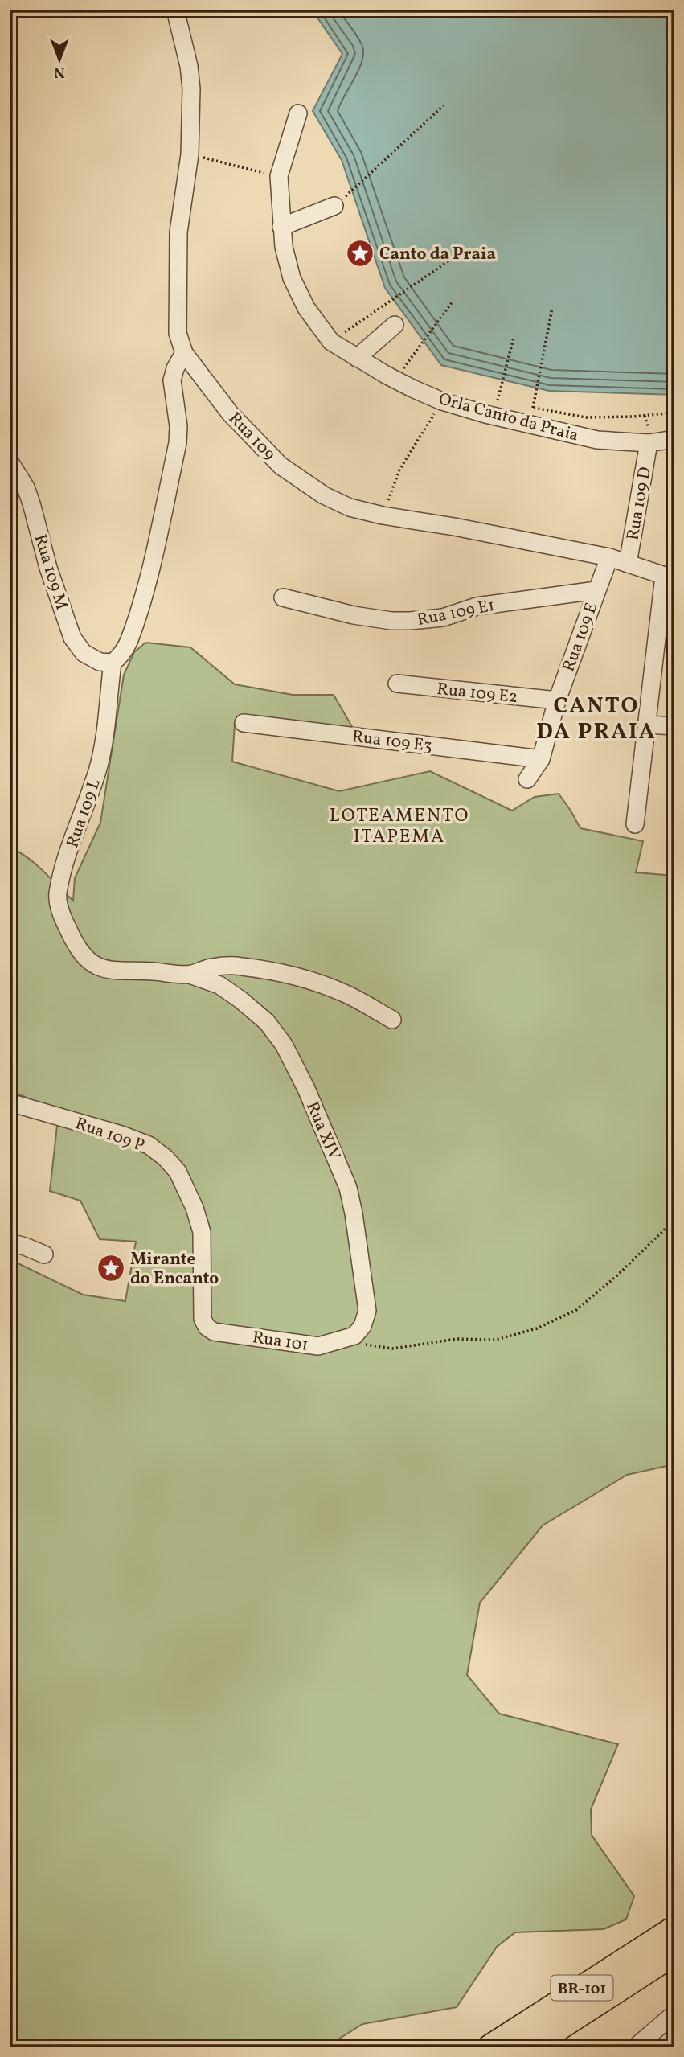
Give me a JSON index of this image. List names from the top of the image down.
{
  "streets": {
    "highway": ["BR-101"],
    "street": [
      "Orla Canto da Praia",
      "Rua 109",
      "Rua 109 D",
      "Rua 109 M",
      "Rua 109 E1",
      "Rua 109 E",
      "Rua 109 E2",
      "Rua 109 E3",
      "Rua 109 L",
      "Rua XIV",
      "Rua 109 P",
      "Rua 101"
    ]
  },
  "crossings": [
    ["Orla Canto da Praia", "Rua 109 D"],
    ["Rua 109", "Rua 109 D"],
    ["Rua 109", "Rua 109 E"],
    ["Rua 109 M", "Rua 109 L"],
    ["Rua 109 E1", "Rua 109 E"],
    ["Rua 109 E", "Rua 109 E2"],
    ["Rua 109 E", "Rua 109 E3"],
    ["Rua 109 L", "Rua XIV"],
    ["Rua XIV", "Rua 101"],
    ["Rua 109 P", "Rua 101"]
  ],
  "districts": ["CANTO DA PRAIA", "LOTEAMENTO ITAPEMA"],
  "places": {
    "place": ["Canto da Praia", "Mirante do Encanto"]
  },
  "north": "bottom"
}
